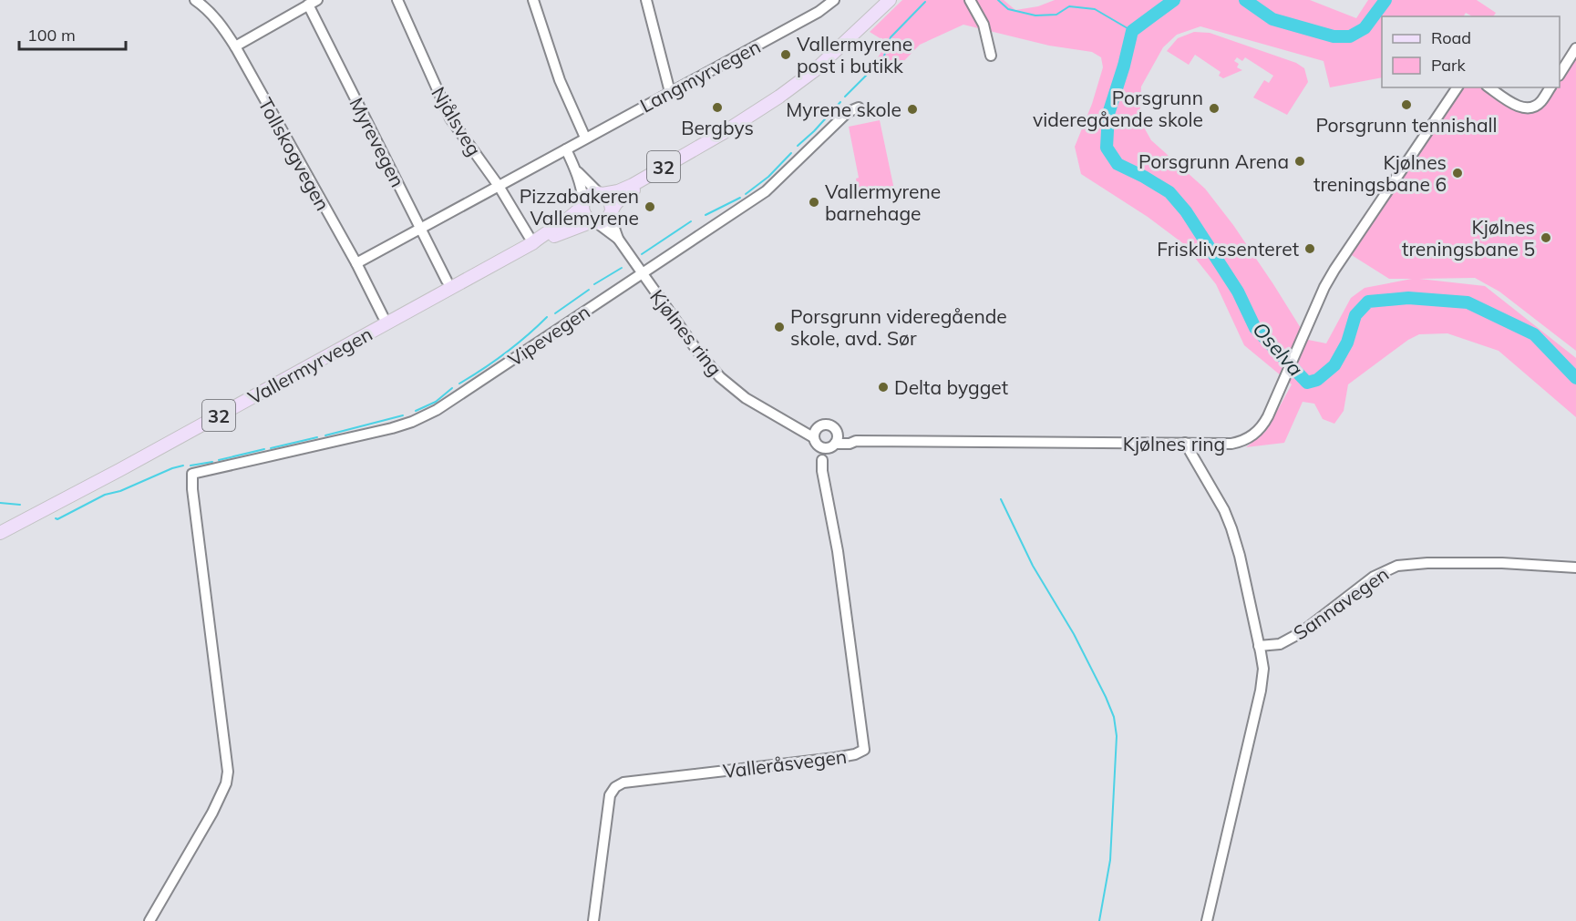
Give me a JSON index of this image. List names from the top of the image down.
{
  "streets": {
    "main road": ["32", "Vallermyrvegen"],
    "street": [
      "Langmyrvegen",
      "Njålsveg",
      "Myrevegen",
      "Tollskogvegen",
      "Kjølnes ring",
      "Vipevegen",
      "Sannavegen",
      "Valleråsvegen"
    ]
  },
  "crossings": [
    ["Langmyrvegen", "Njålsveg"],
    ["Langmyrvegen", "Myrevegen"],
    ["Langmyrvegen", "Tollskogvegen"],
    ["Njålsveg", "Vallermyrvegen"],
    ["32", "Kjølnes ring"],
    ["32", "Vallermyrvegen"],
    ["Kjølnes ring", "Vipevegen"],
    ["Kjølnes ring", "Vallermyrvegen"]
  ],
  "water": ["Oselva"],
  "places": [
    "Vallermyrene post i butikk",
    "Porsgrunn tennishall",
    "Bergbys",
    "Porsgrunn videregående skole",
    "Myrene skole",
    "Porsgrunn Arena",
    "Kjølnes treningsbane 6",
    "Vallermyrene barnehage",
    "Pizzabakeren Vallemyrene",
    "Kjølnes treningsbane 5",
    "Frisklivssenteret",
    "Porsgrunn videregående skole, avd. Sør",
    "Delta bygget"
  ],
  "legend": ["Road", "Park"],
  "scale_bar": "100 m"
}
